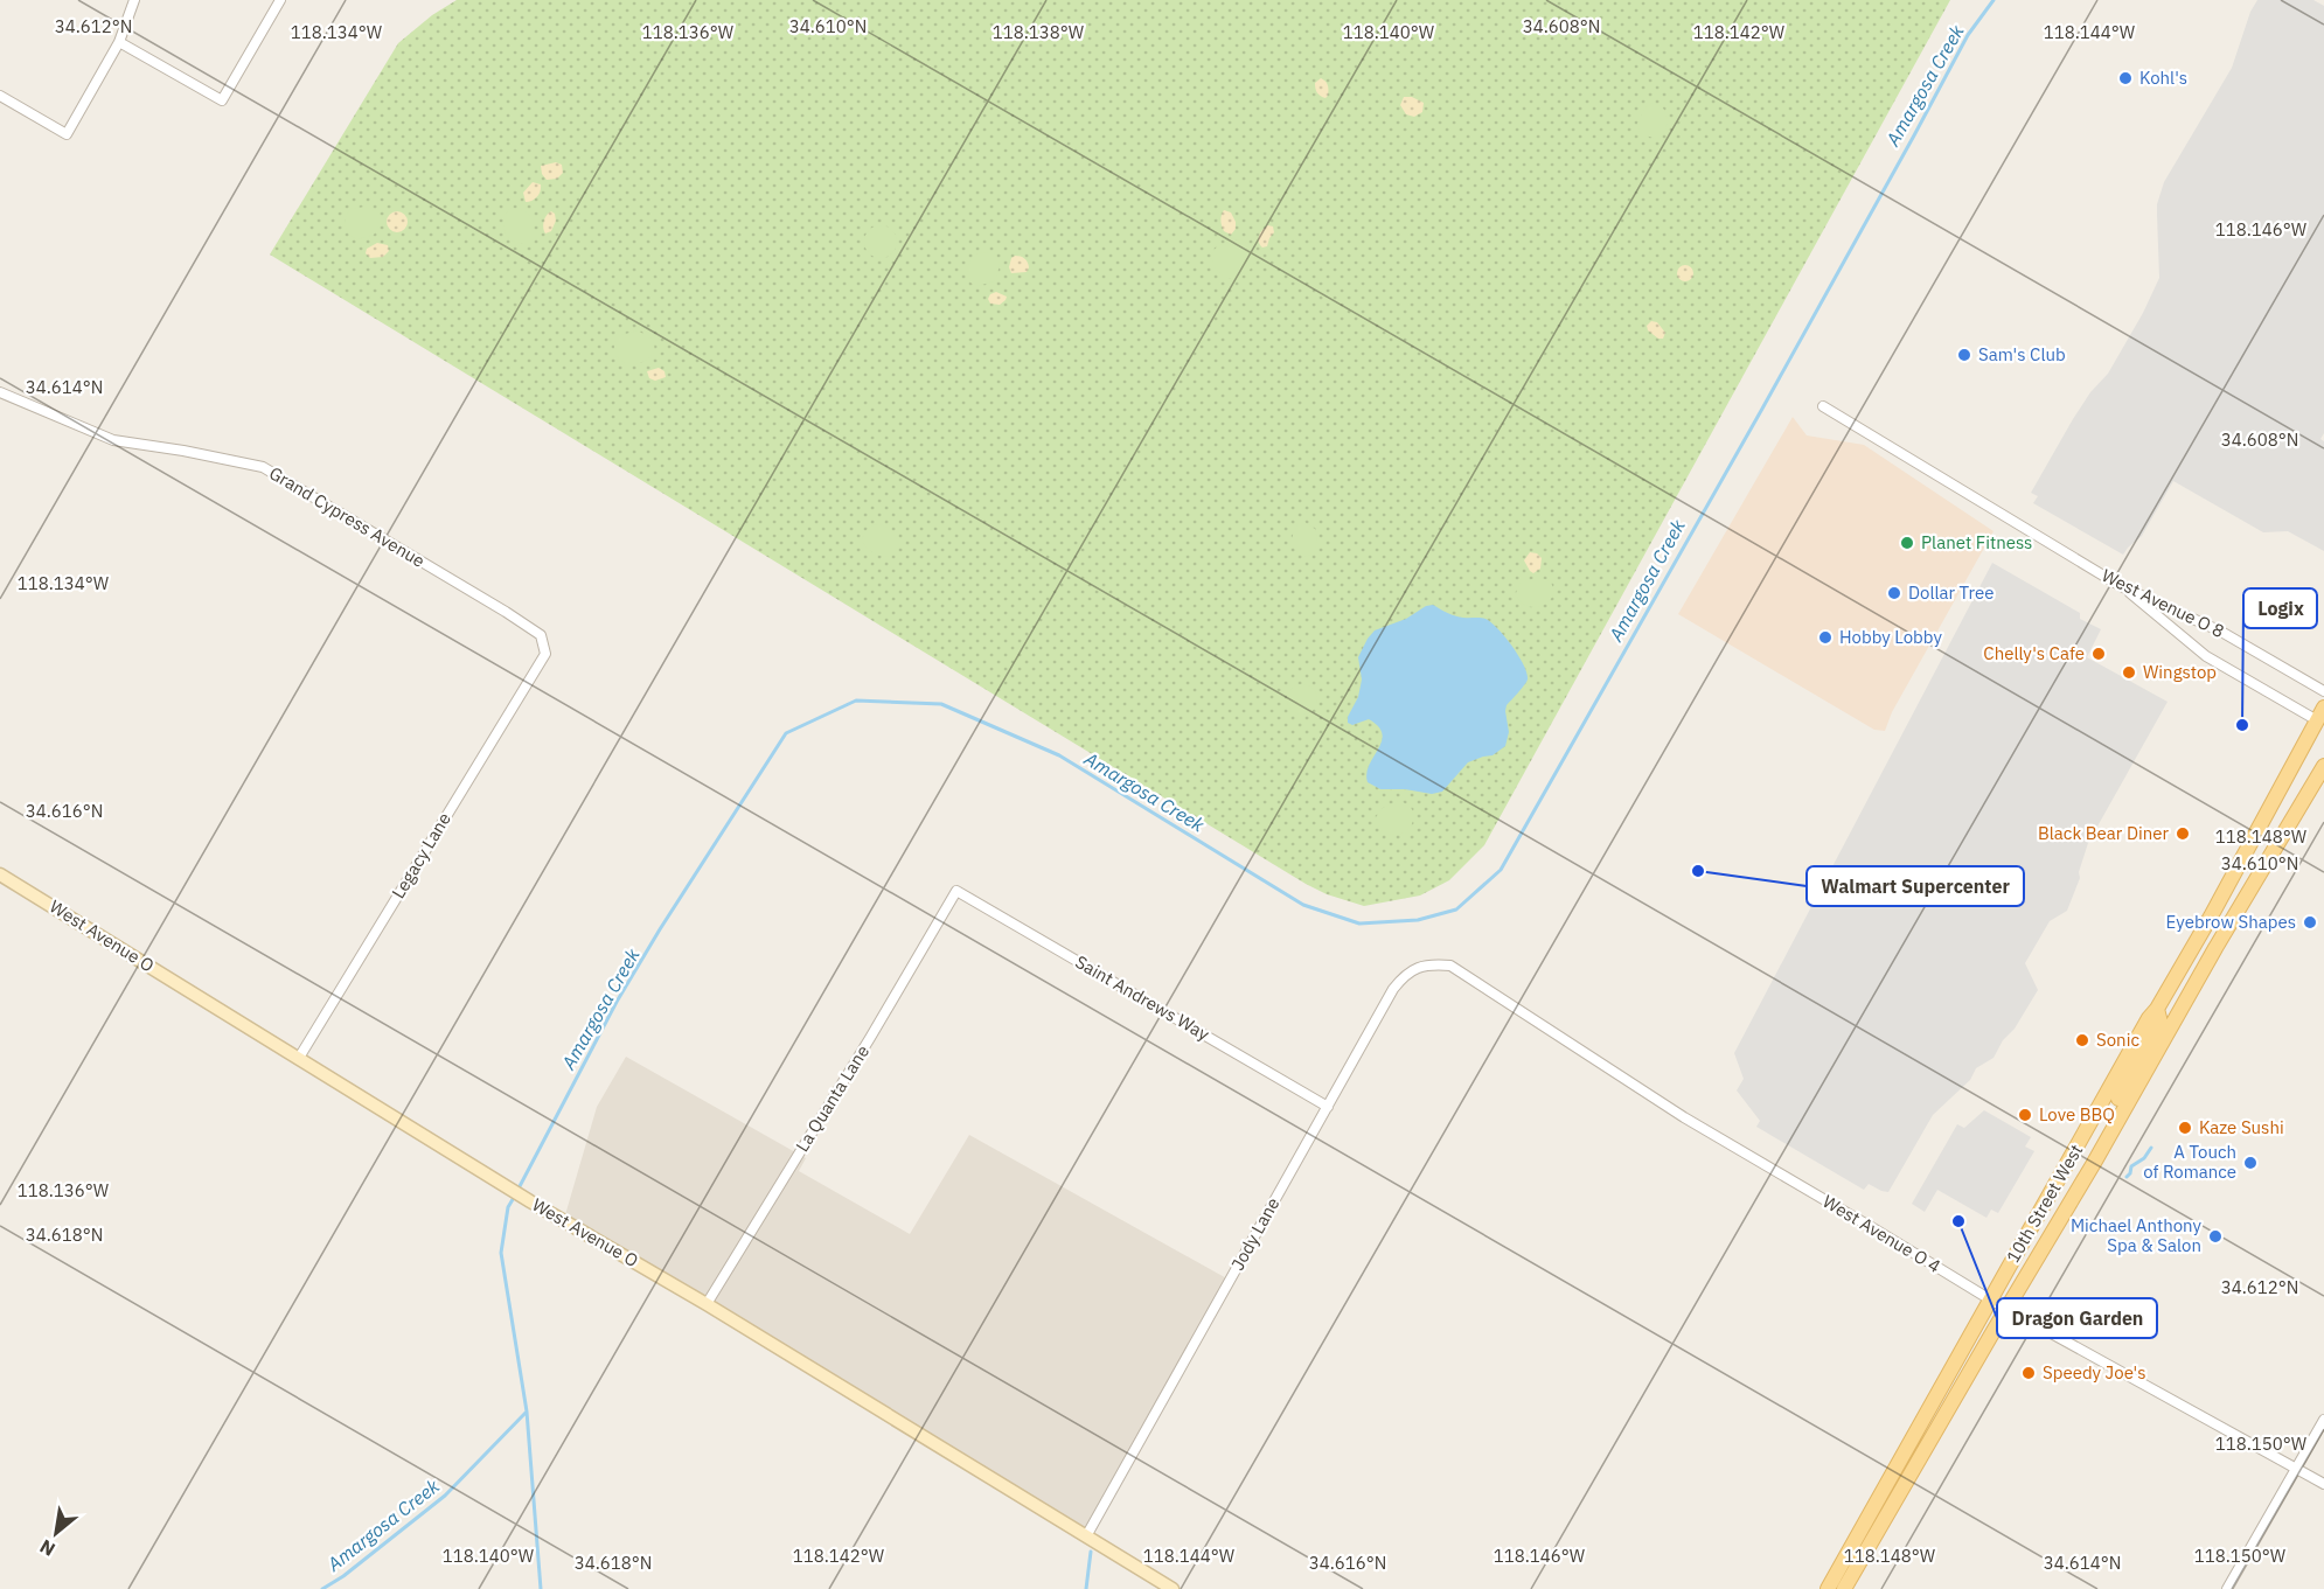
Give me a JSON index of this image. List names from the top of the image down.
{
  "streets": {
    "main road": ["West Avenue O", "10th Street West"],
    "street": [
      "Grand Cypress Avenue",
      "West Avenue O 8",
      "Legacy Lane",
      "Saint Andrews Way",
      "La Quanta Lane",
      "Jody Lane",
      "West Avenue O 4"
    ]
  },
  "crossings": [
    ["Grand Cypress Avenue", "Legacy Lane"],
    ["Legacy Lane", "West Avenue O"],
    ["West Avenue O", "La Quanta Lane"],
    ["West Avenue O", "Jody Lane"],
    ["Saint Andrews Way", "La Quanta Lane"],
    ["Saint Andrews Way", "Jody Lane"],
    ["10th Street West", "West Avenue O 4"],
    ["Jody Lane", "West Avenue O 4"]
  ],
  "water": ["Amargosa Creek"],
  "places": [
    "Kohl's",
    "Sam's Club",
    "Planet Fitness",
    "Dollar Tree",
    "Hobby Lobby",
    "Chelly's Cafe",
    "Wingstop",
    "Logix",
    "Black Bear Diner",
    "Walmart Supercenter",
    "Eyebrow Shapes",
    "Sonic",
    "Love BBQ",
    "Kaze Sushi",
    "A Touch of Romance",
    "Dragon Garden",
    "Michael Anthony Spa & Salon",
    "Speedy Joe's"
  ],
  "north": "bottom left",
  "coordinates": [
    "34.612°N",
    "34.610°N",
    "34.608°N",
    "118.134°W",
    "118.136°W",
    "118.138°W",
    "118.140°W",
    "118.142°W",
    "118.144°W",
    "118.146°W",
    "34.614°N",
    "34.616°N",
    "118.148°W",
    "34.618°N",
    "118.150°W"
  ]
}
